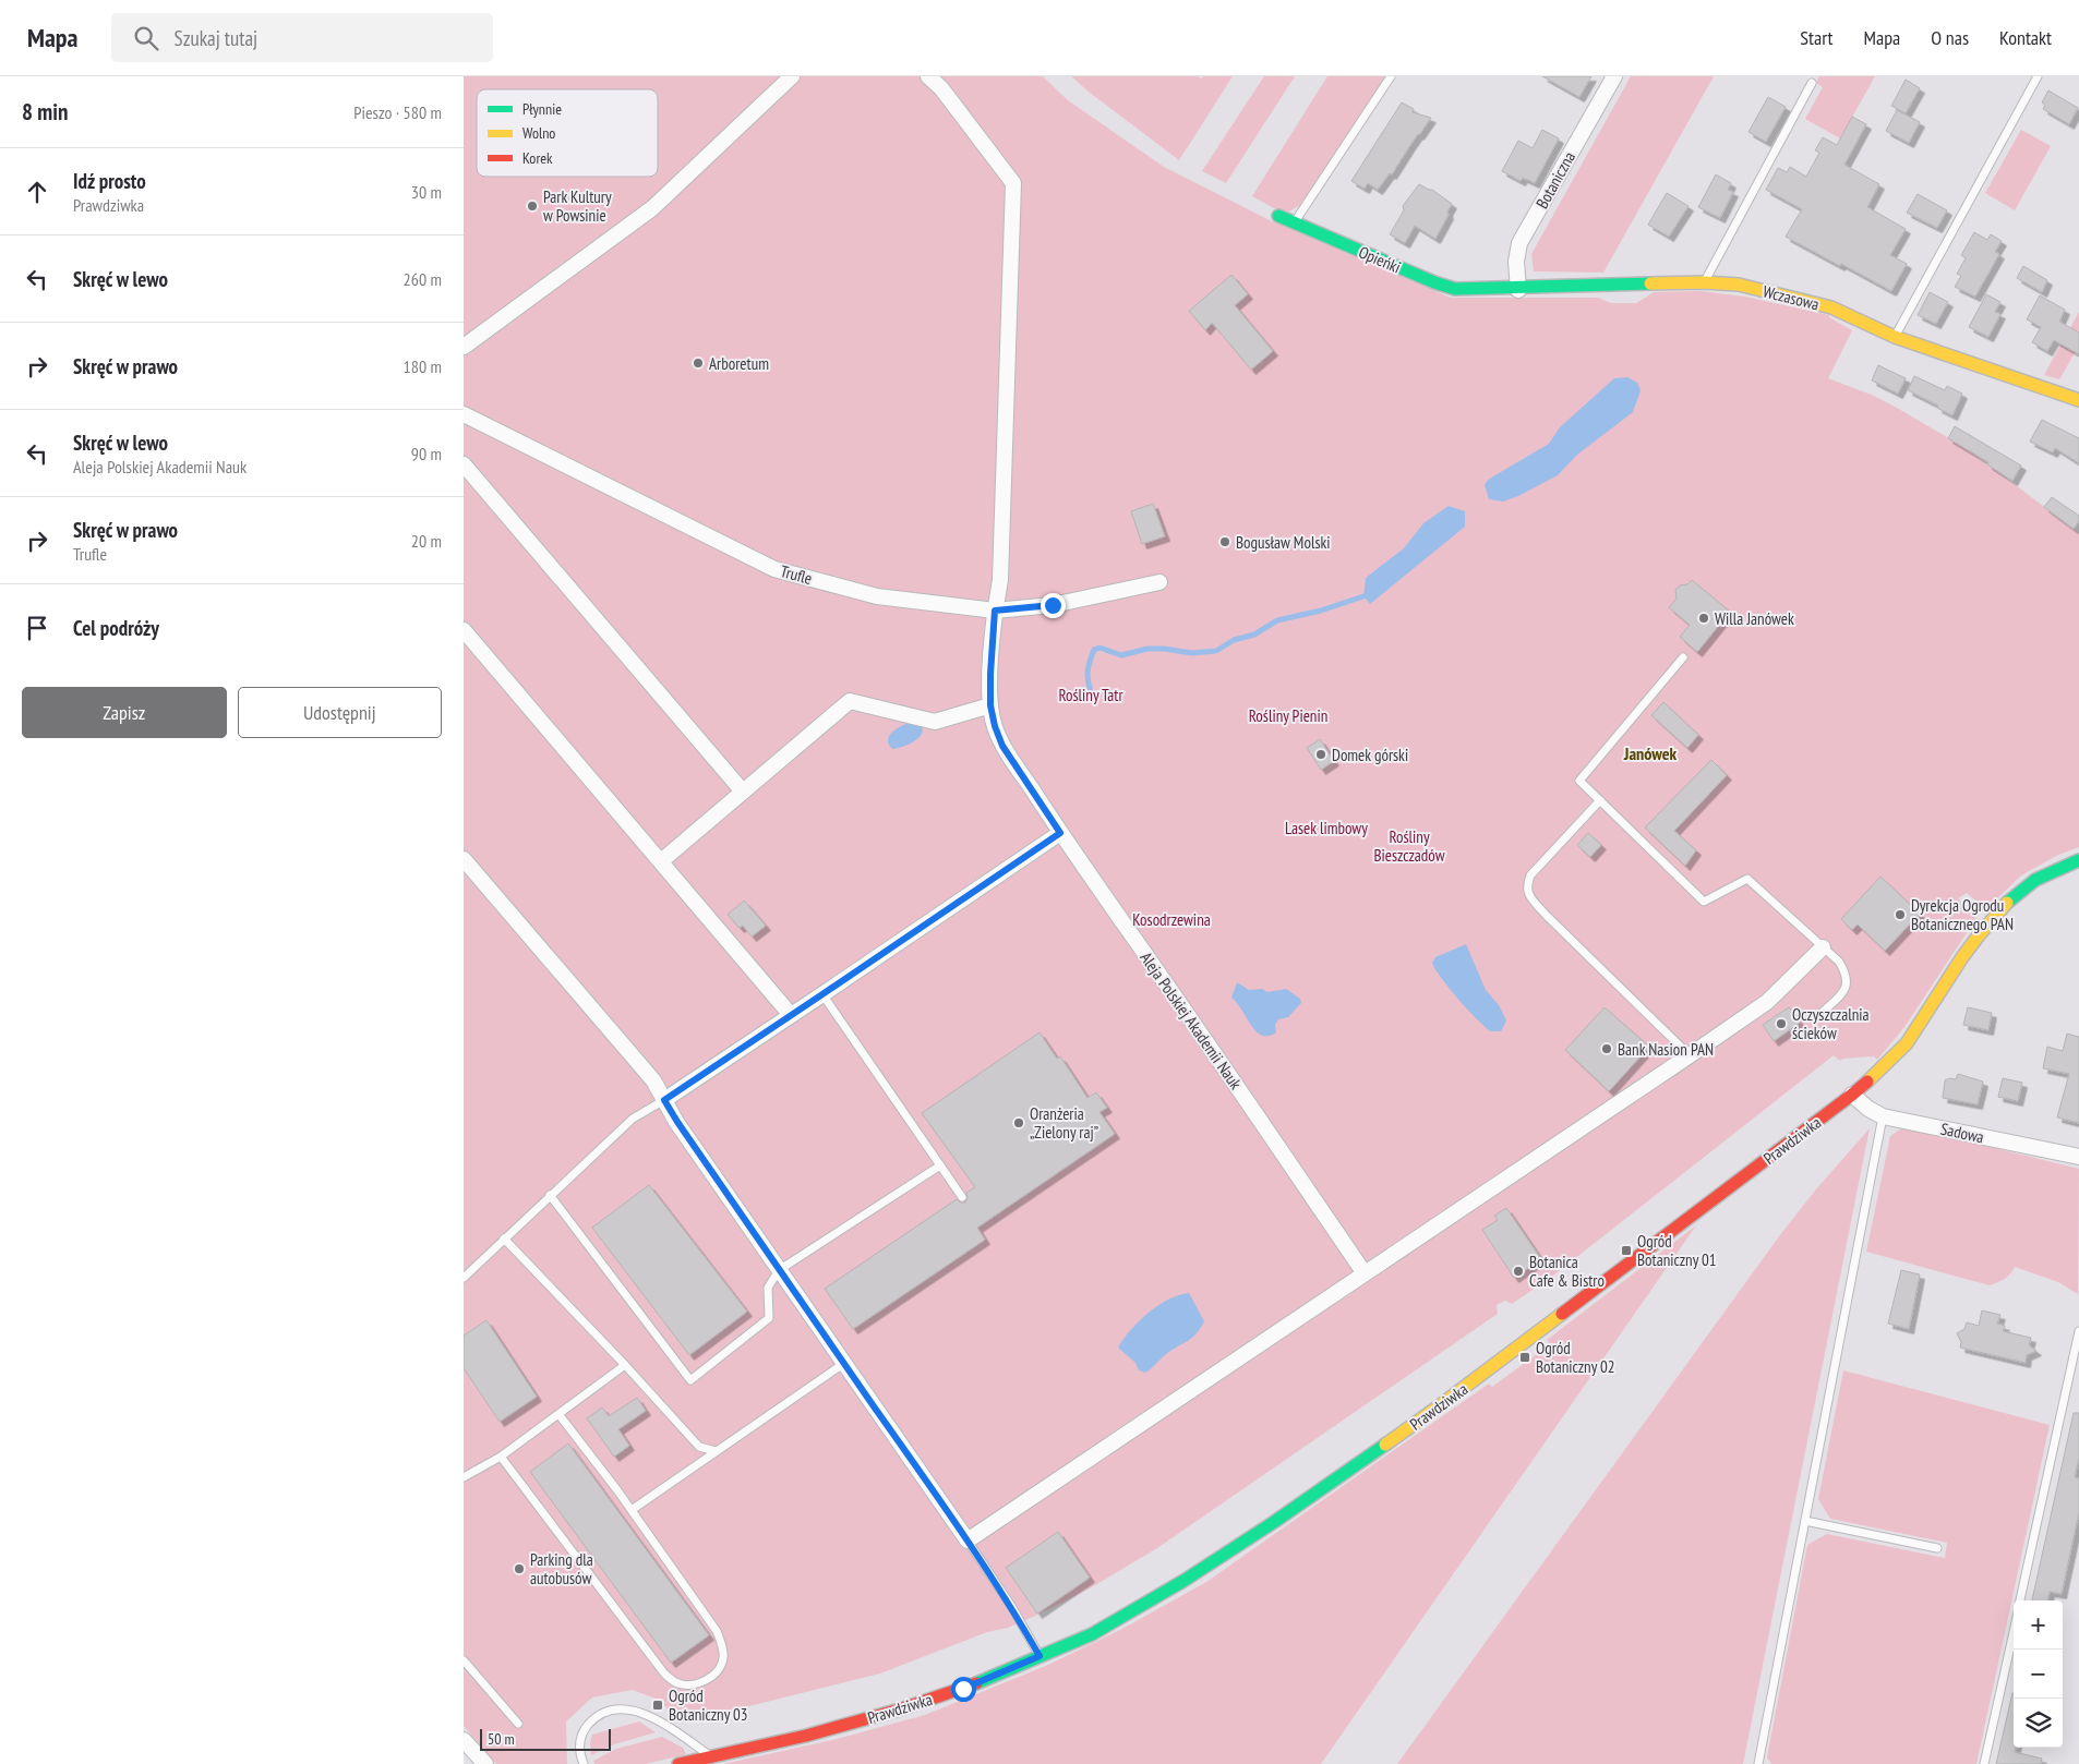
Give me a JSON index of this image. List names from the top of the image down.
{
  "streets": {
    "street": [
      "Botaniczna",
      "Opieńki",
      "Wczasowa",
      "Trufle",
      "Aleja Polskiej Akademii Nauk",
      "Sadowa",
      "Prawdziwka"
    ]
  },
  "crossings": [
    ["Botaniczna", "Wczasowa"],
    ["Opieńki", "Wczasowa"],
    ["Trufle", "Aleja Polskiej Akademii Nauk"],
    ["Sadowa", "Prawdziwka"]
  ],
  "districts": ["Janówek"],
  "parks": [
    "Rośliny Tatr",
    "Rośliny Pienin",
    "Lasek limbowy",
    "Rośliny Bieszczadów",
    "Kosodrzewina"
  ],
  "places": {
    "other": [
      "Park Kultury w Powsinie",
      "Arboretum",
      "Bogusław Molski",
      "Willa Janówek",
      "Domek górski",
      "Dyrekcja Ogrodu Botanicznego PAN",
      "Oczyszczalnia ścieków",
      "Bank Nasion PAN",
      "Oranżeria „Zielony raj”",
      "Botanica Cafe & Bistro",
      "Parking dla autobusów"
    ],
    "transit": ["Ogród Botaniczny 01", "Ogród Botaniczny 02", "Ogród Botaniczny 03"]
  },
  "legend": ["Płynnie", "Wolno", "Korek"],
  "scale_bar": "50 m",
  "page": {
    "header": "Mapa",
    "search": "Szukaj tutaj",
    "nav": [
      "Start",
      "Mapa",
      "O nas",
      "Kontakt"
    ],
    "heading": ["8 min", "Pieszo · 580 m"],
    "list": [
      ["Idź prosto", "Prawdziwka", "30 m"],
      ["Skręć w lewo", "260 m"],
      ["Skręć w prawo", "180 m"],
      ["Skręć w lewo", "Aleja Polskiej Akademii Nauk", "90 m"],
      ["Skręć w prawo", "Trufle", "20 m"],
      "Cel podróży"
    ],
    "buttons": ["Zapisz", "Udostępnij"],
    "map_buttons": ["+", "−"],
    "scale": "50 m"
  }
}
